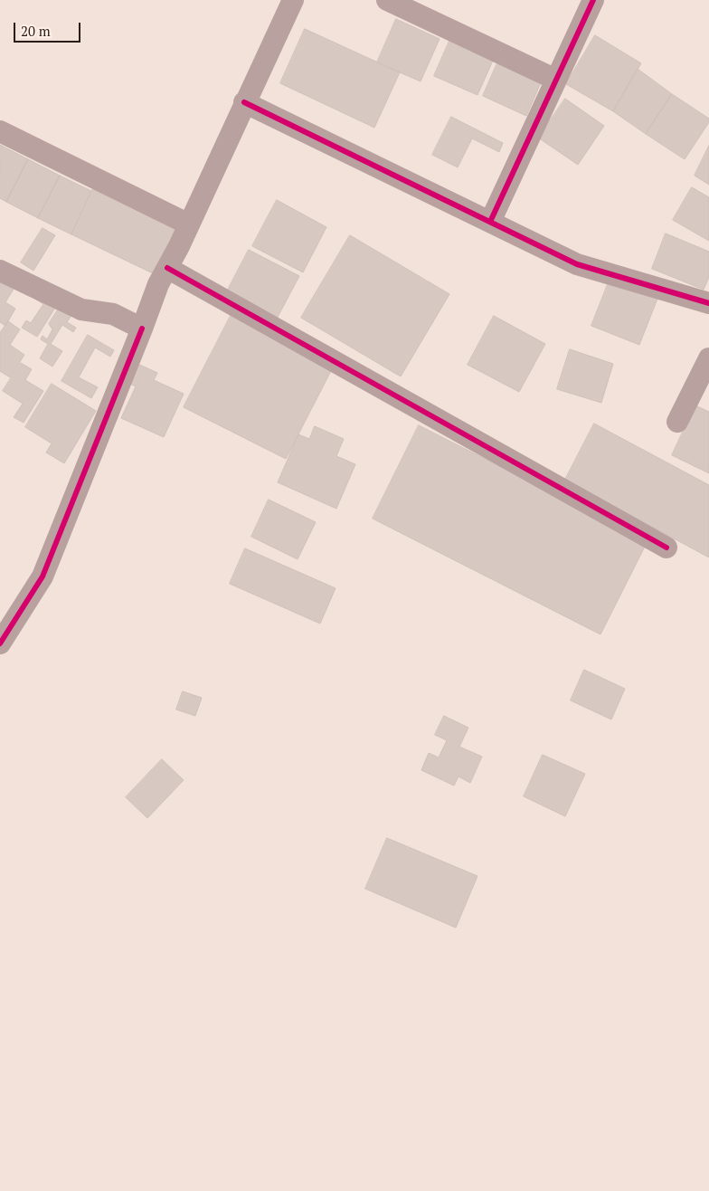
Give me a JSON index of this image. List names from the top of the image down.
{
  "scale_bar": "20 m"
}
